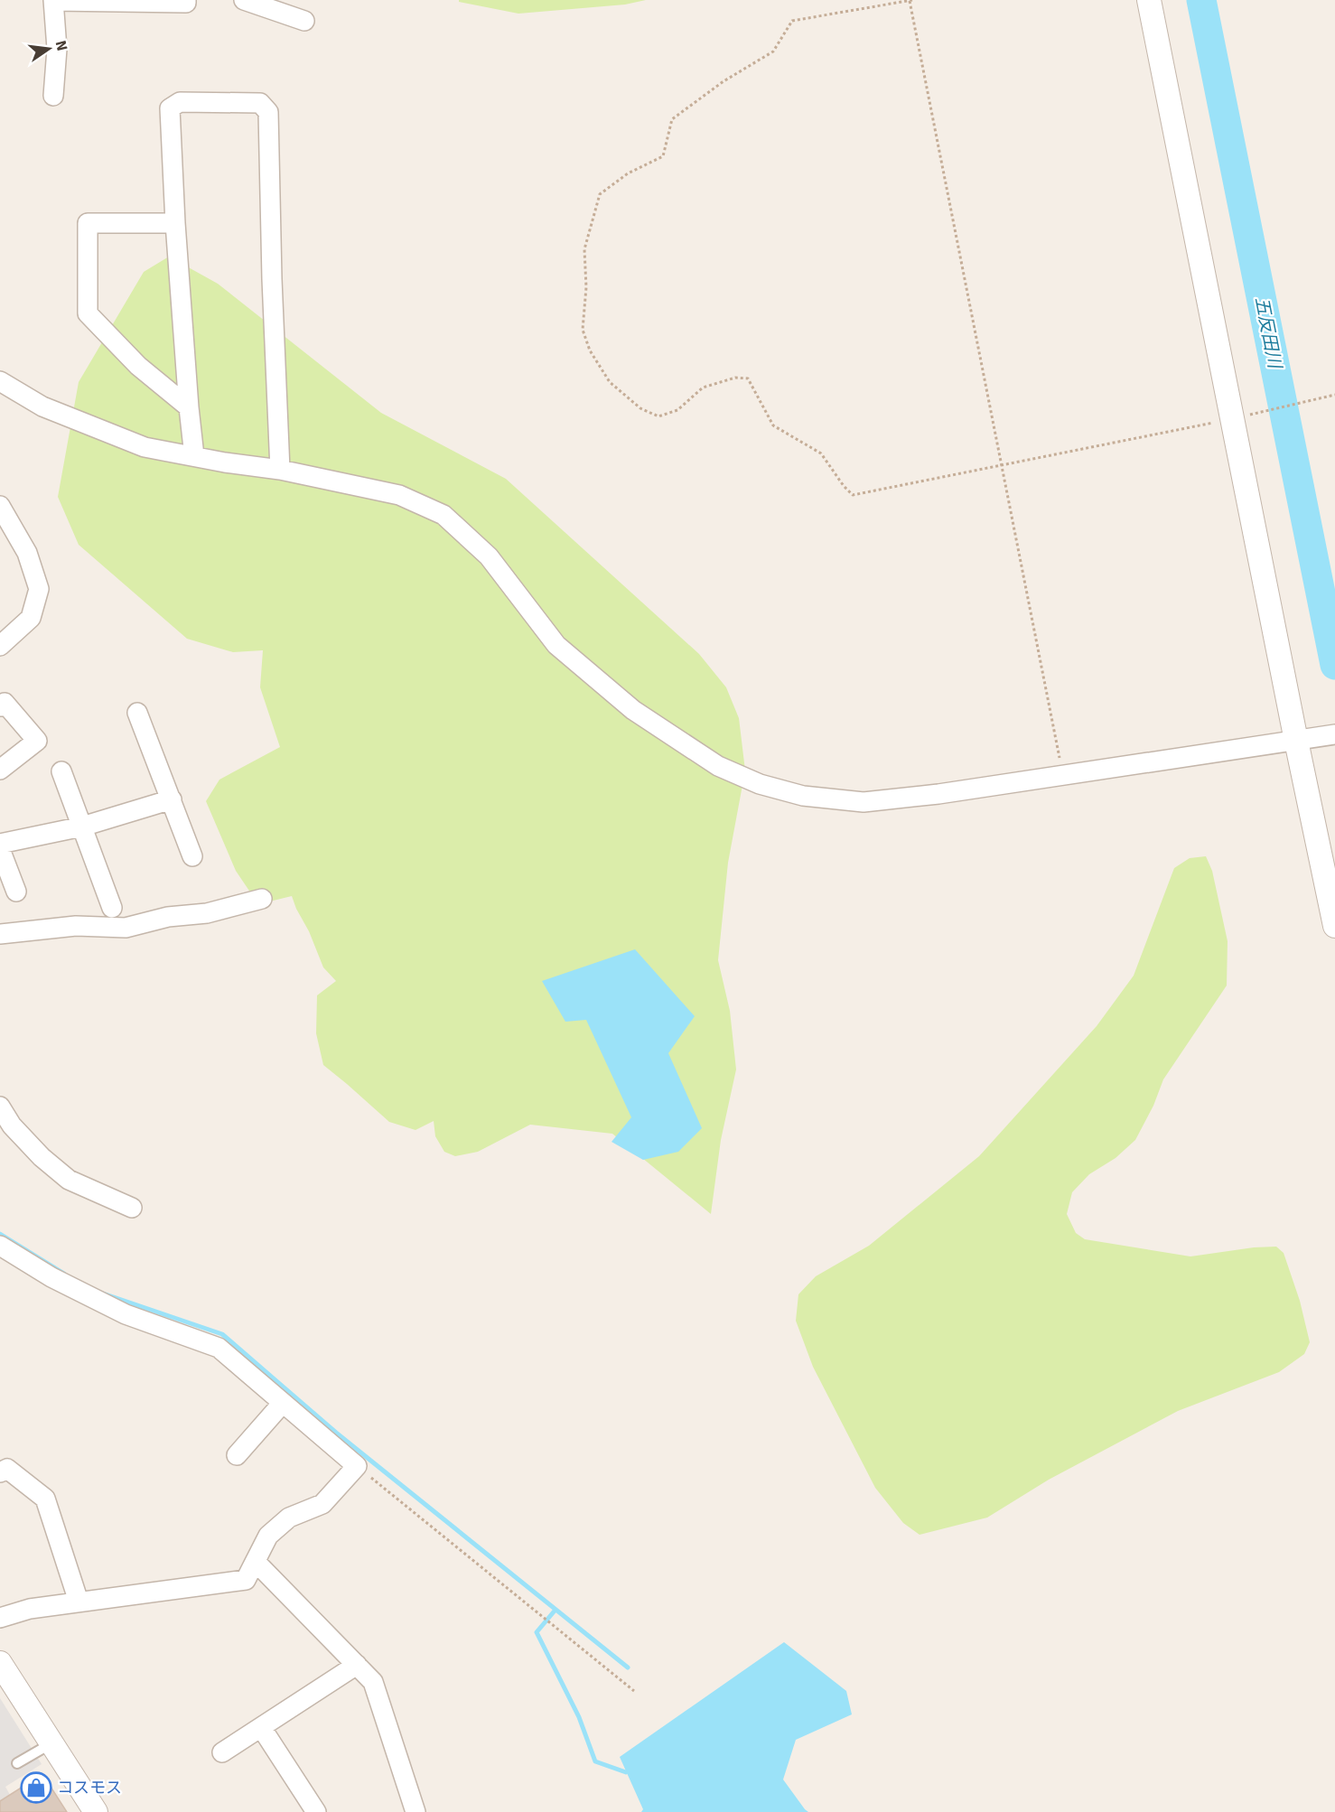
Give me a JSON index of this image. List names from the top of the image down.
{
  "water": ["五反田川"],
  "places": {
    "shop": ["コスモス"]
  },
  "north": "right"
}
